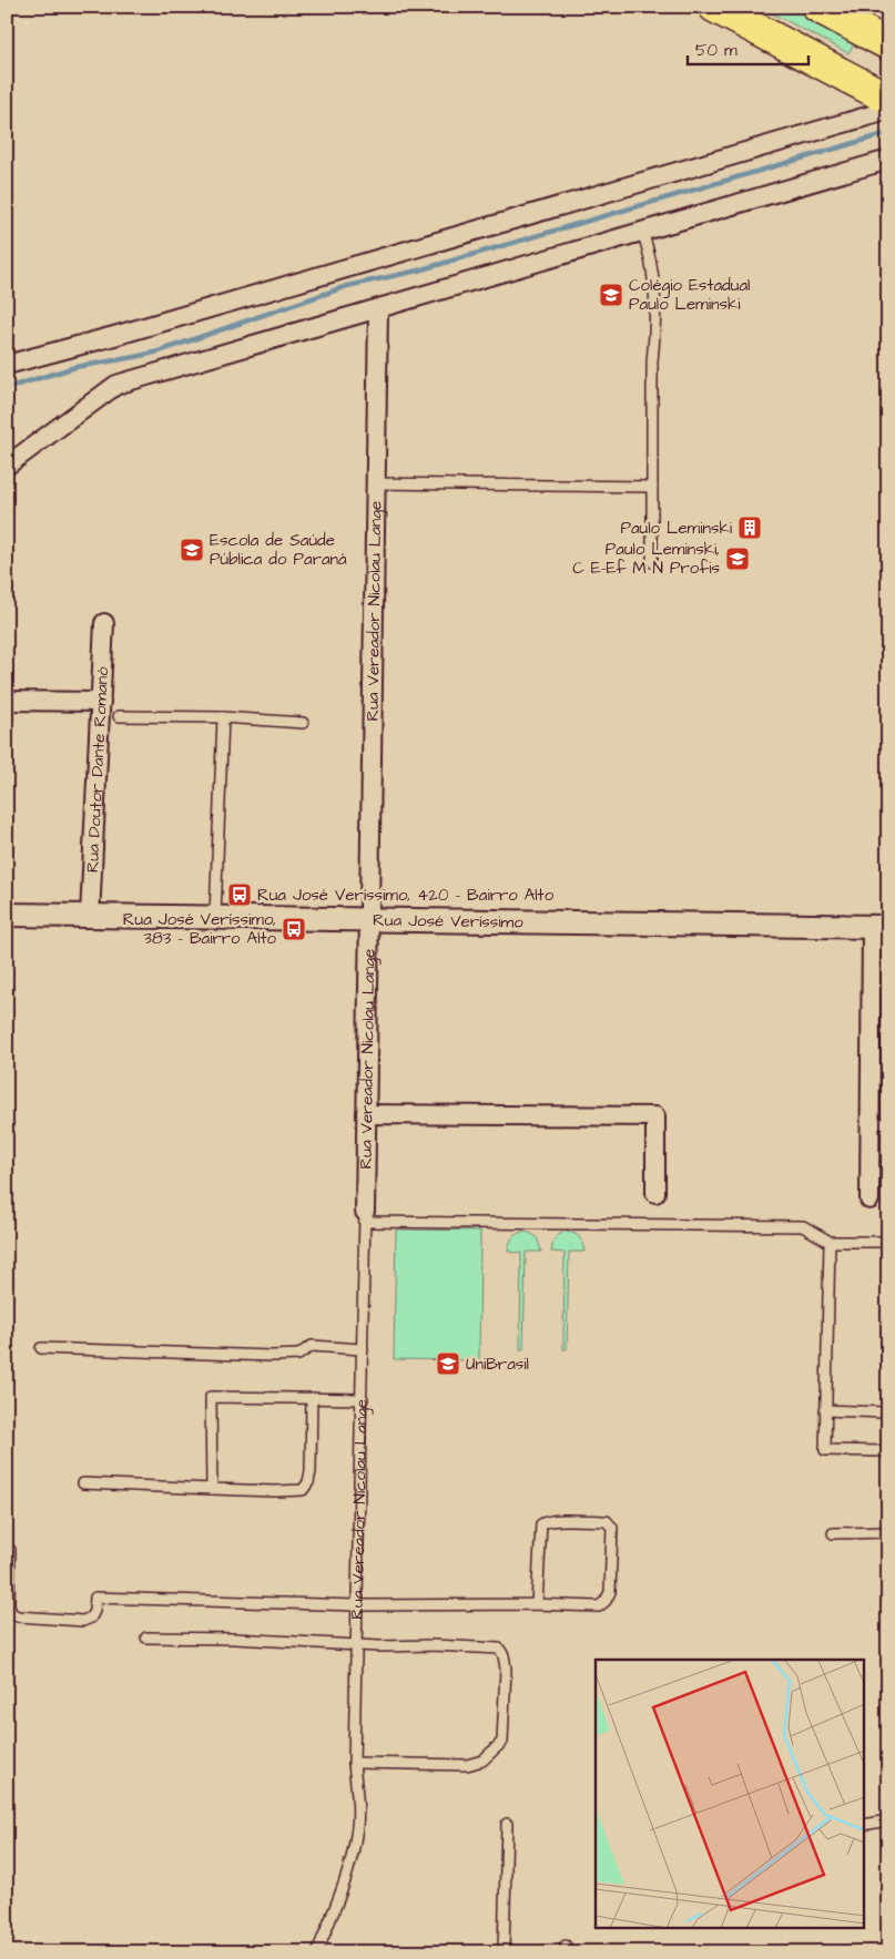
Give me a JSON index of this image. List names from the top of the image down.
{
  "streets": {
    "street": ["Rua Vereador Nicolau Lange", "Rua Doutor Dante Romanó", "Rua José Veríssimo"]
  },
  "crossings": [
    ["Rua Vereador Nicolau Lange", "Rua José Veríssimo"],
    ["Rua Doutor Dante Romanó", "Rua José Veríssimo"]
  ],
  "places": {
    "school or university": [
      "Colégio Estadual Paulo Leminski",
      "Escola de Saúde Pública do Paraná",
      "Paulo Leminski, C E-Ef M N Profis",
      "UniBrasil"
    ],
    "building": ["Paulo Leminski"],
    "bus stop": ["Rua José Veríssimo, 420 - Bairro Alto", "Rua José Veríssimo, 383 - Bairro Alto"]
  },
  "scale_bar": "50 m"
}
